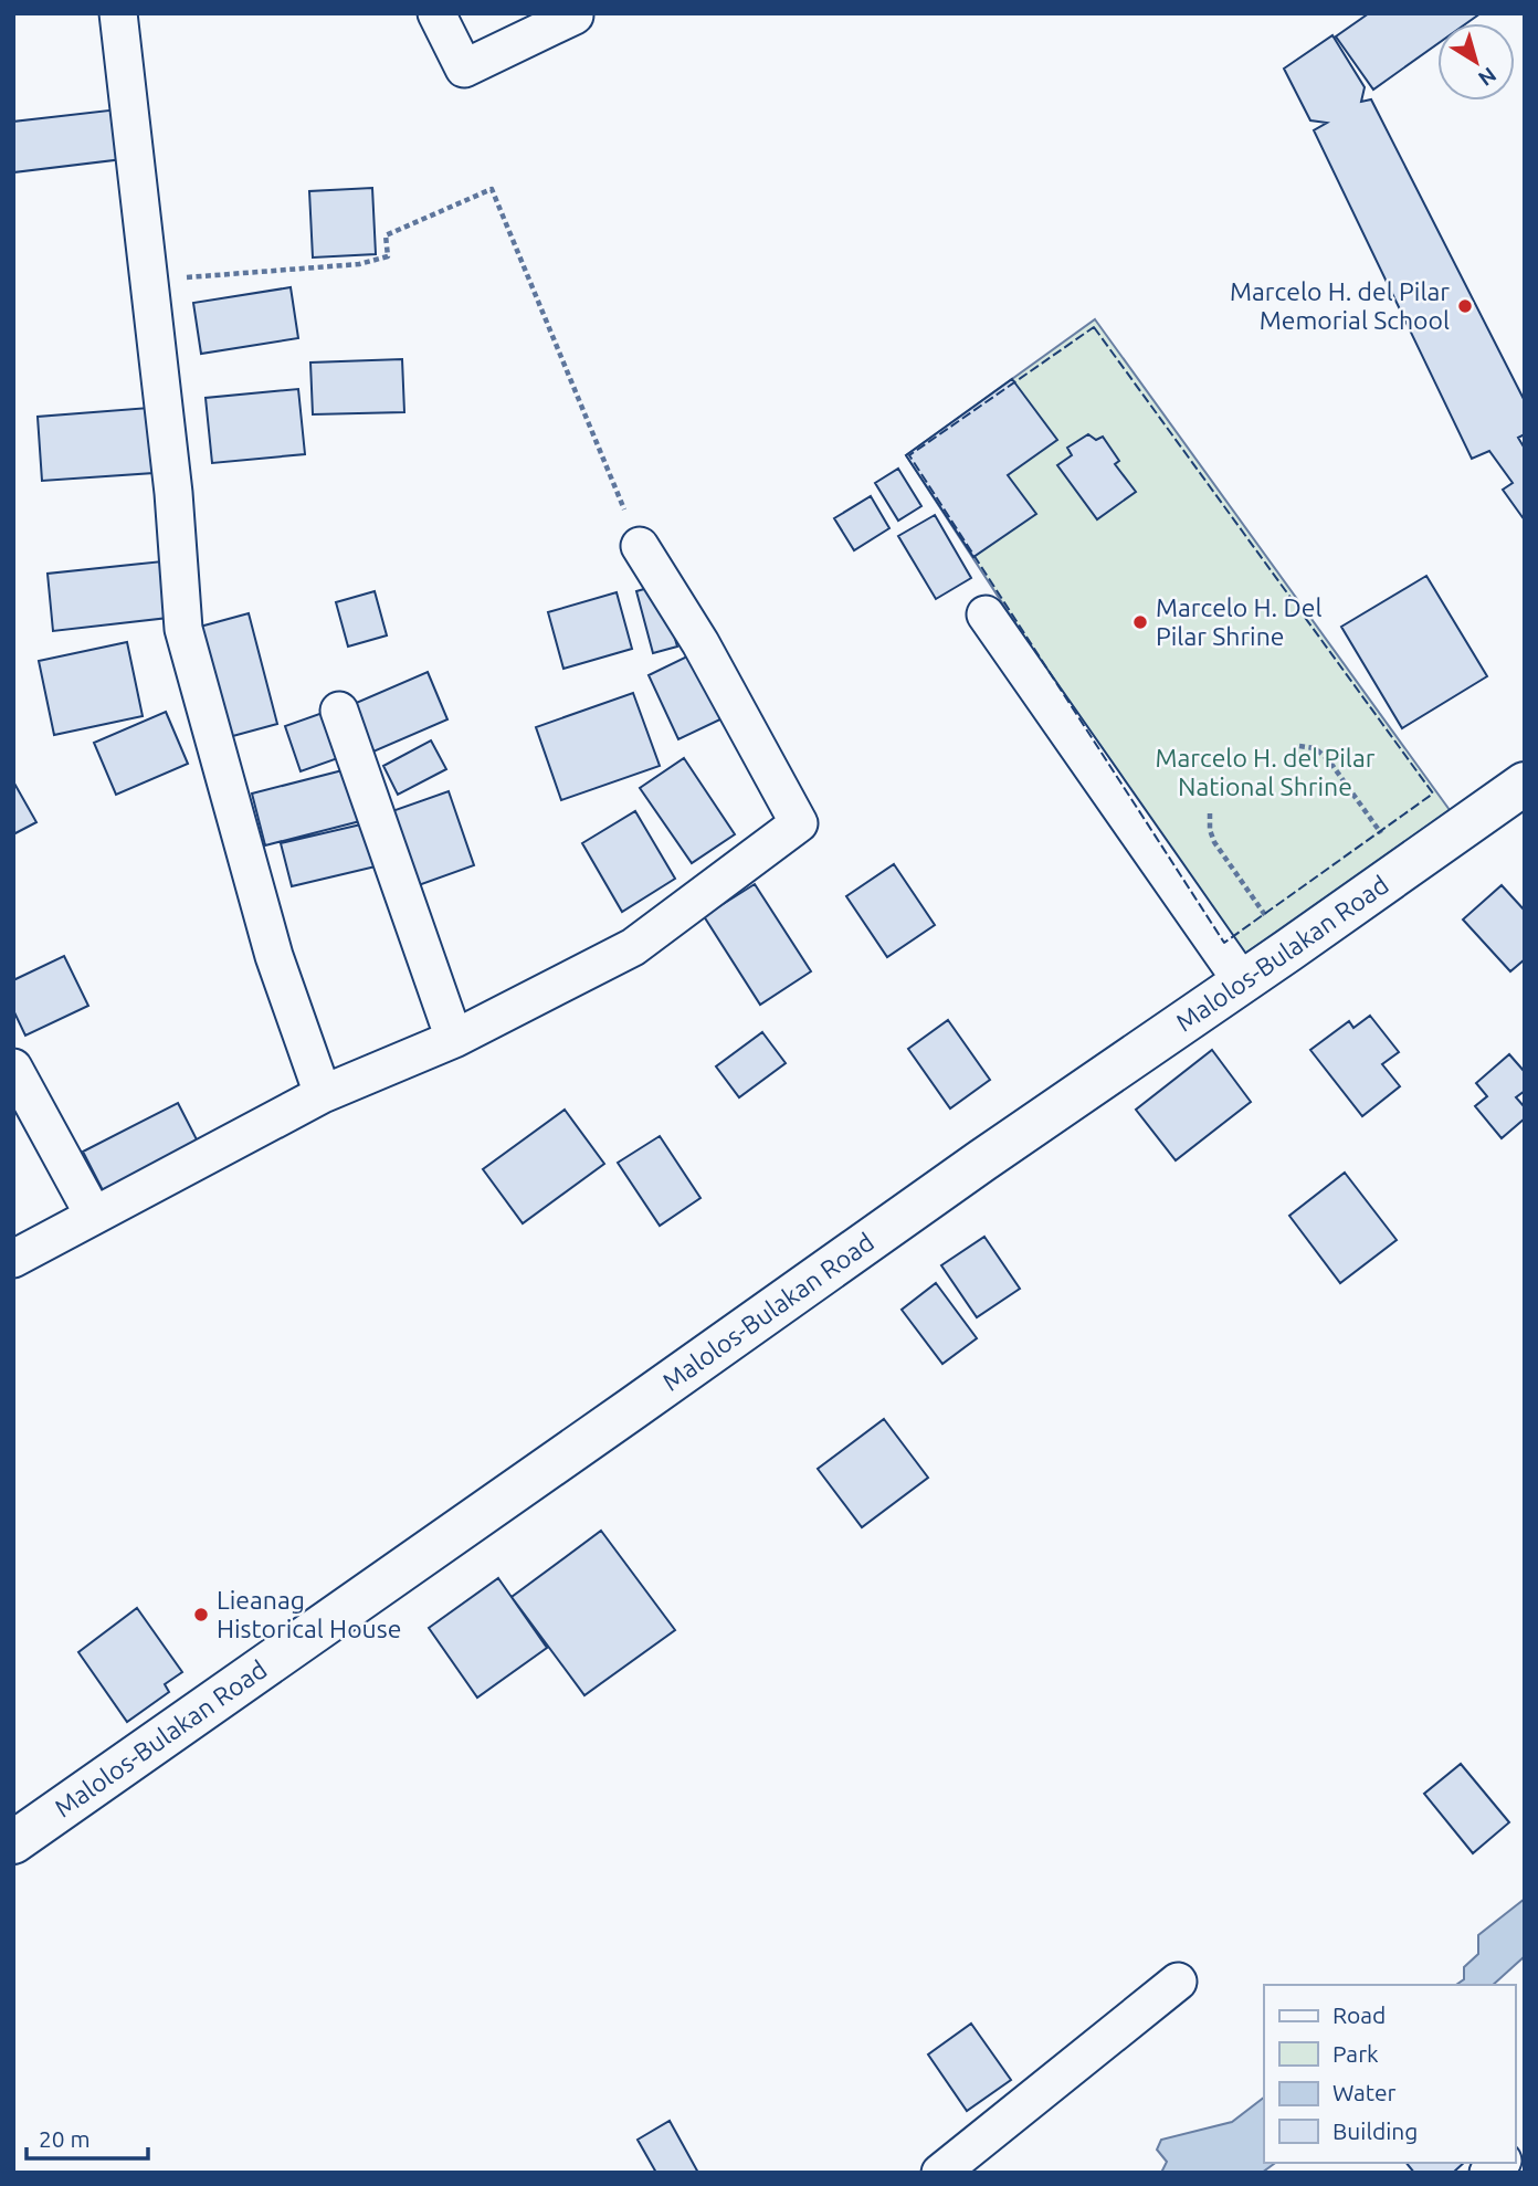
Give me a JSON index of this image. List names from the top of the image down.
{
  "streets": {
    "main road": ["Malolos-Bulakan Road"]
  },
  "parks": ["Marcelo H. del Pilar National Shrine"],
  "places": ["Marcelo H. del Pilar Memorial School", "Marcelo H. Del Pilar Shrine", "Lieanag Historical House"],
  "legend": [
    "Road",
    "Park",
    "Water",
    "Building"
  ],
  "scale_bar": "20 m",
  "north": "bottom right"
}
